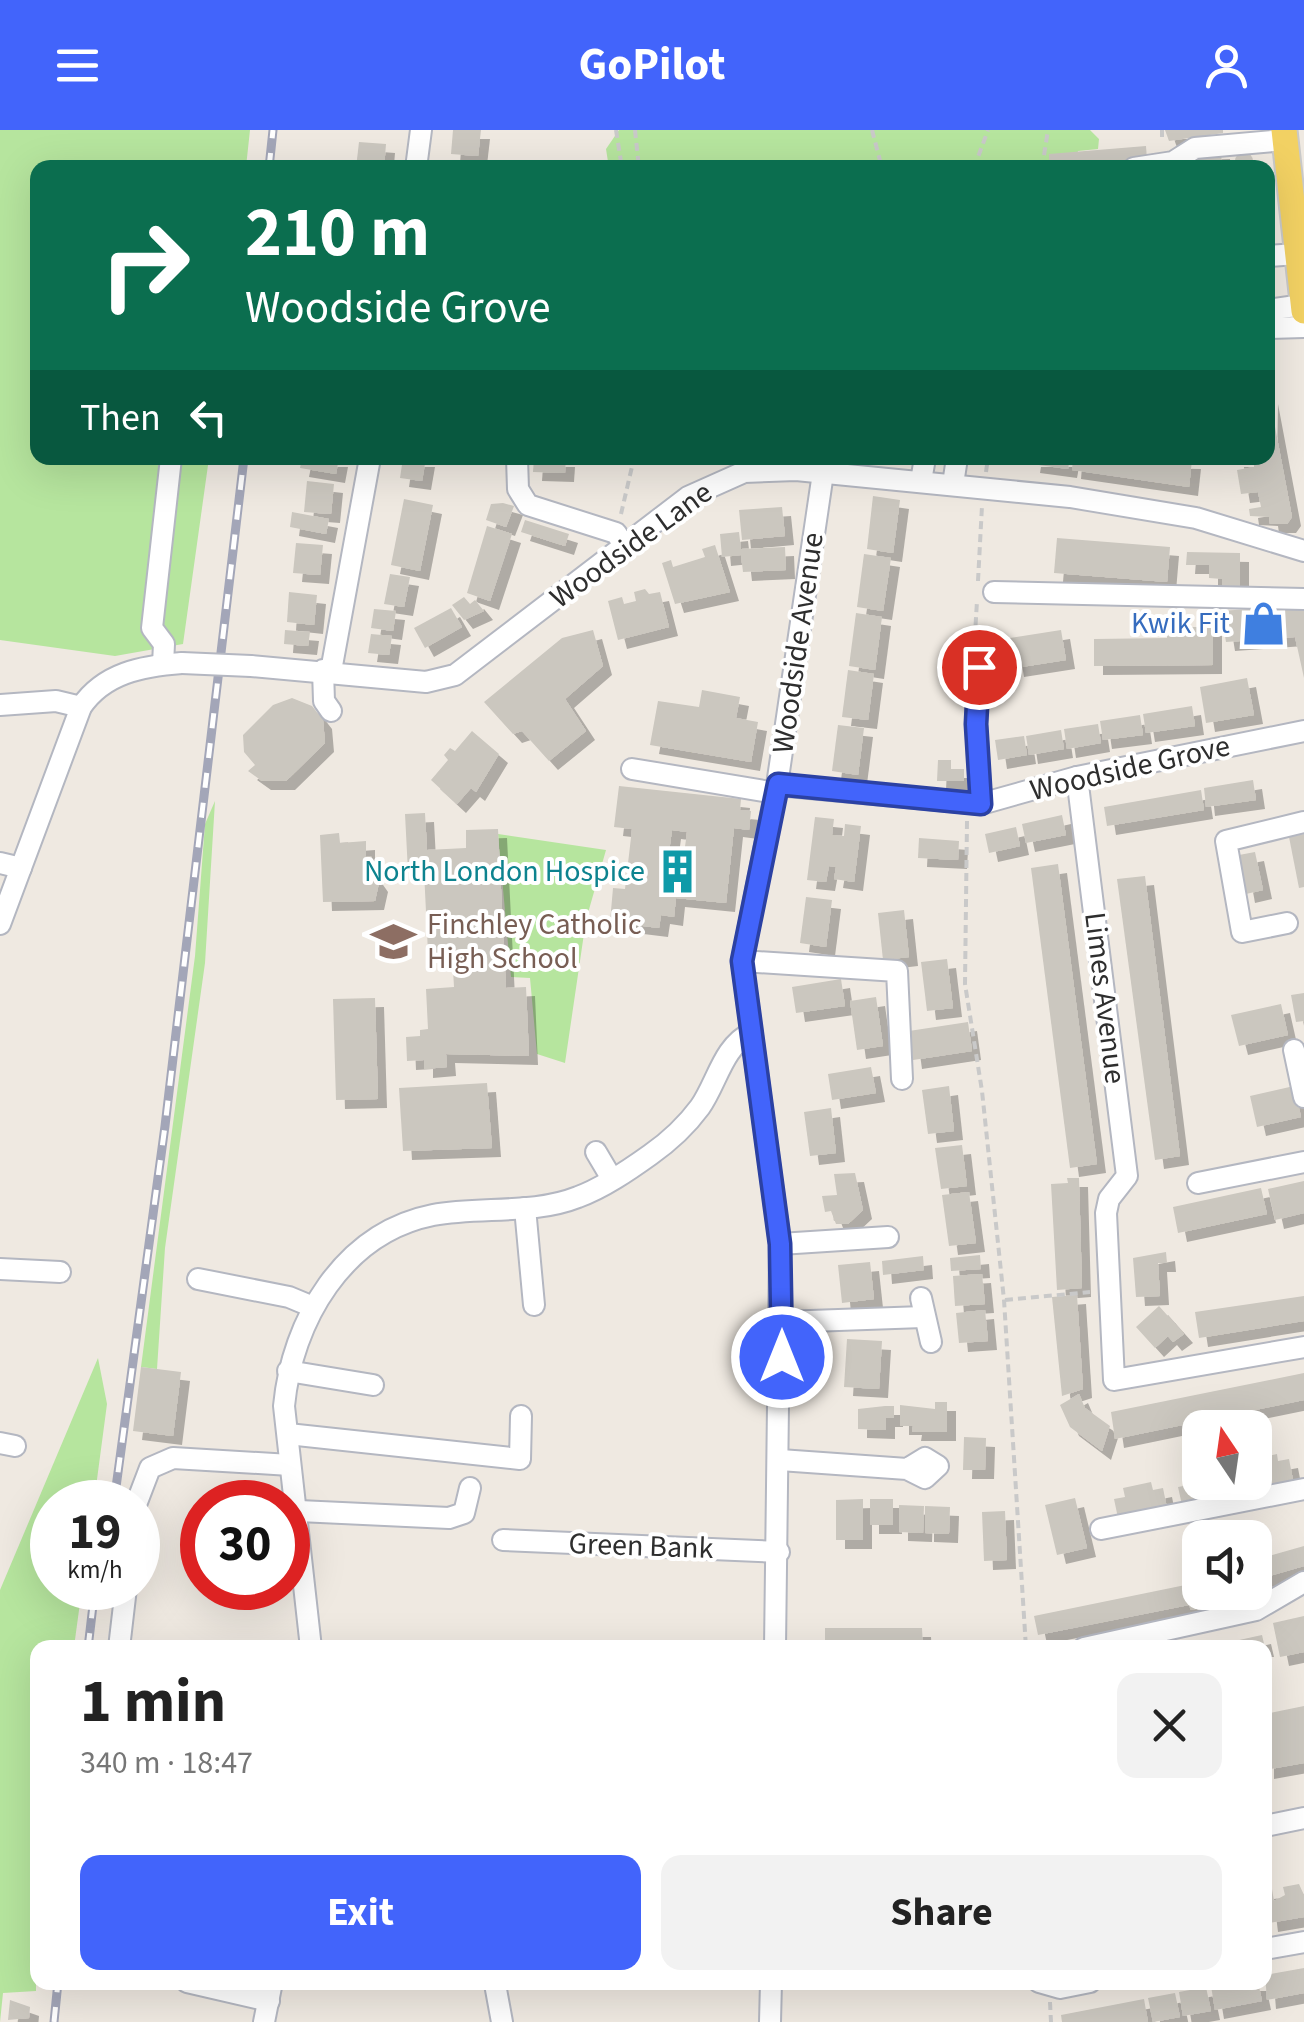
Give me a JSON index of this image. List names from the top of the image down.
{
  "streets": {
    "street": [
      "Woodside Lane",
      "Woodside Avenue",
      "Woodside Grove",
      "Limes Avenue",
      "Green Bank"
    ]
  },
  "crossings": [
    ["Woodside Lane", "Woodside Avenue"],
    ["Woodside Avenue", "Woodside Grove"],
    ["Woodside Avenue", "Green Bank"],
    ["Woodside Grove", "Limes Avenue"]
  ],
  "places": {
    "shop": ["Kwik Fit"],
    "building": ["North London Hospice"],
    "school or university": ["Finchley Catholic High School"]
  },
  "north": "top",
  "page": {
    "header": "GoPilot",
    "turn": ["210 m", "Woodside Grove"],
    "then": "Then",
    "speed": "19 km/h",
    "limit": "30",
    "heading": ["1 min", "340 m · 18:47"],
    "buttons": ["Exit", "Share"]
  }
}
